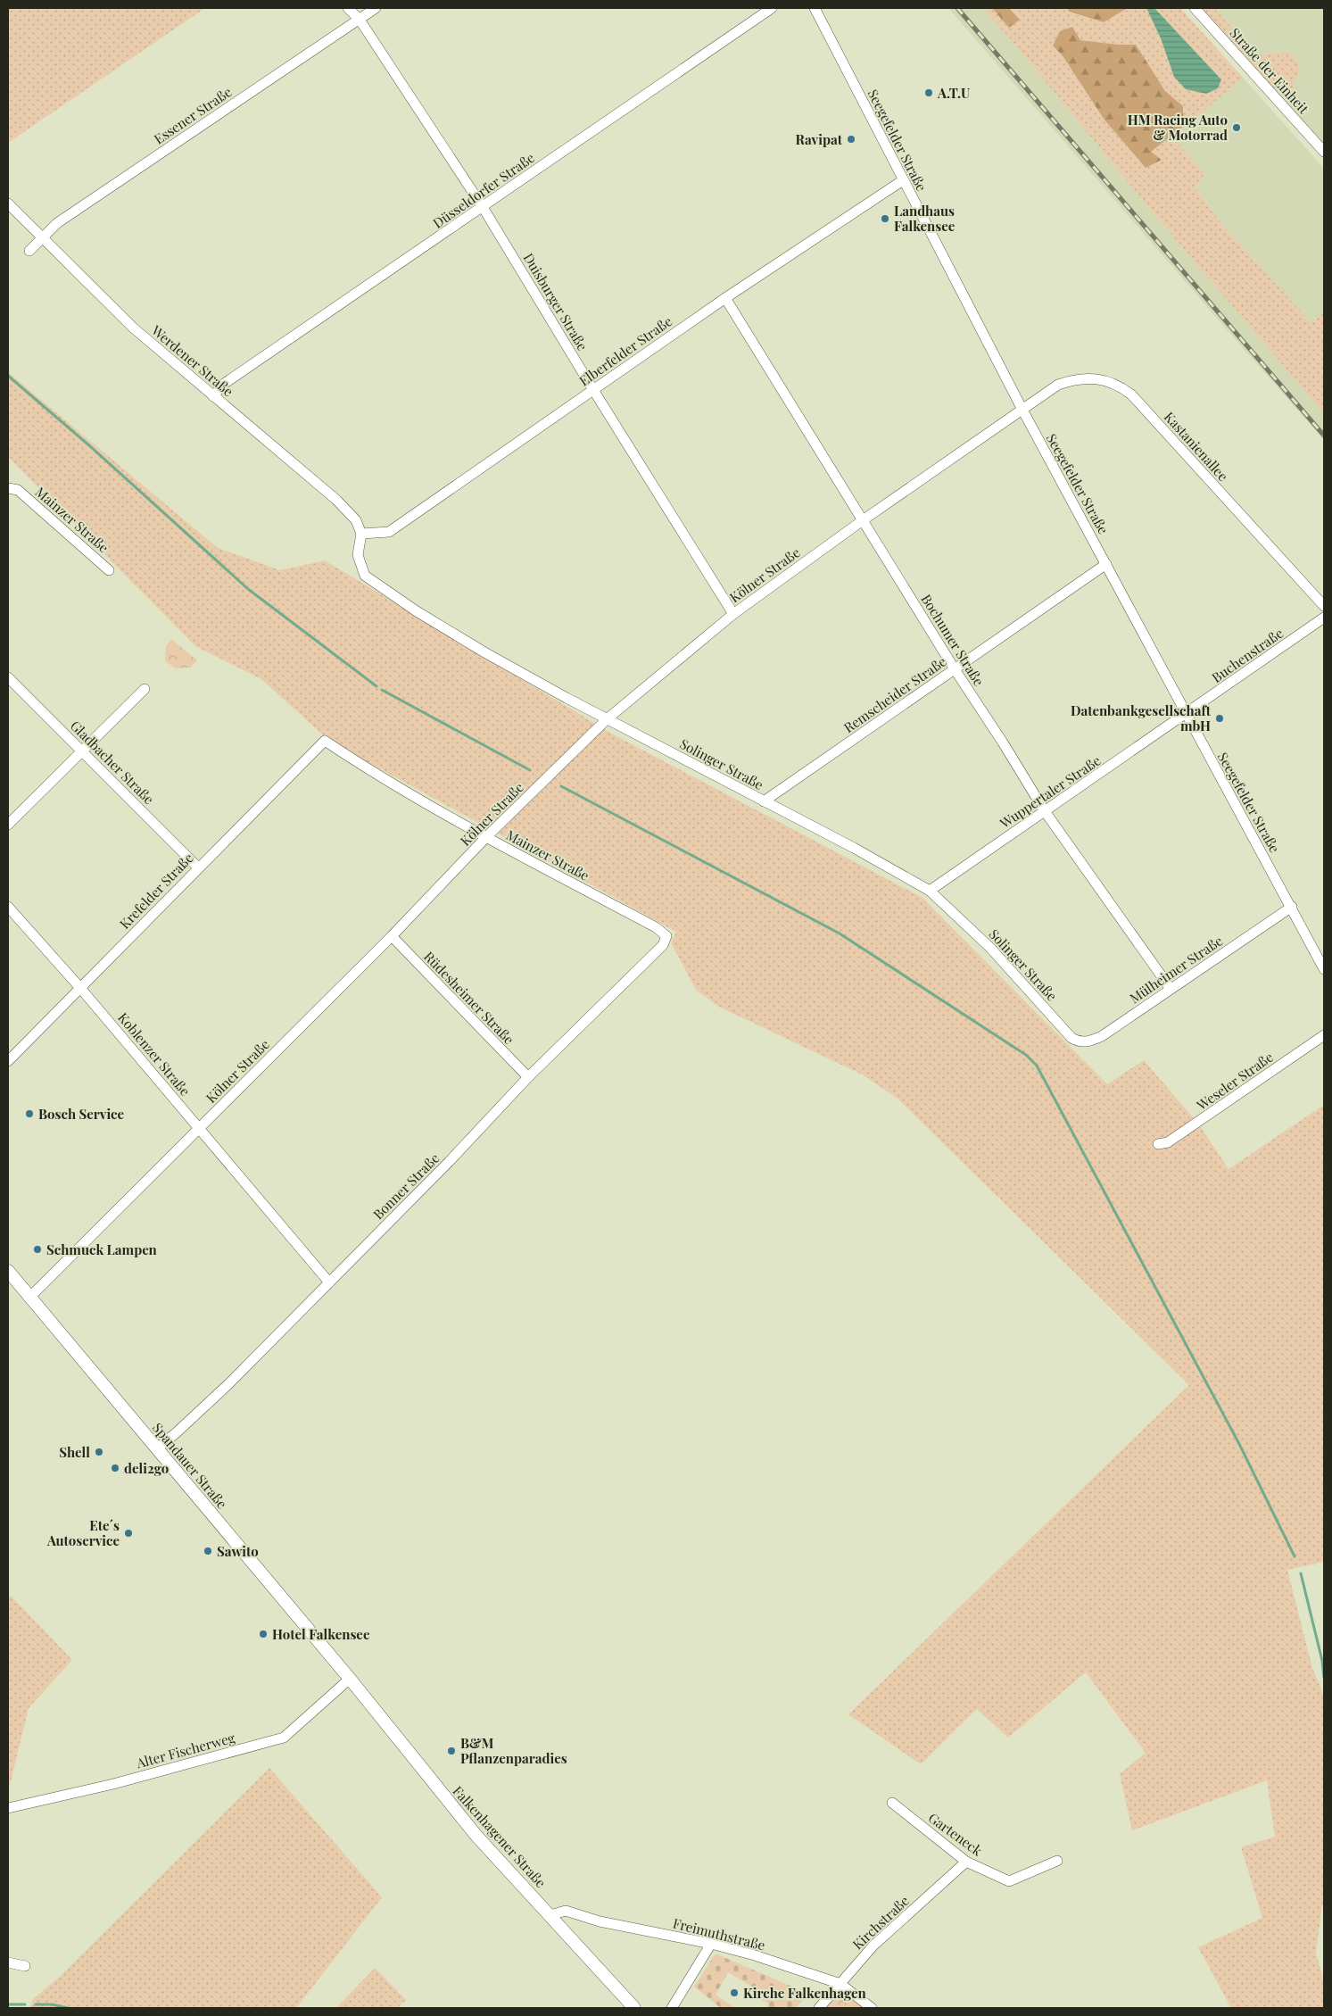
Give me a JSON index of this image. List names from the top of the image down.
{
  "streets": {
    "main road": ["Spandauer Straße", "Falkenhagener Straße"],
    "street": [
      "Straße der Einheit",
      "Essener Straße",
      "Seegefelder Straße",
      "Düsseldorfer Straße",
      "Duisburger Straße",
      "Elberfelder Straße",
      "Werdener Straße",
      "Kastanienallee",
      "Mainzer Straße",
      "Kölner Straße",
      "Bochumer Straße",
      "Buchenstraße",
      "Remscheider Straße",
      "Gladbacher Straße",
      "Solinger Straße",
      "Wuppertaler Straße",
      "Krefelder Straße",
      "Mülheimer Straße",
      "Rüdesheimer Straße",
      "Koblenzer Straße",
      "Weseler Straße",
      "Bonner Straße",
      "Alter Fischerweg",
      "Garteneck",
      "Kirchstraße",
      "Freimuthstraße"
    ]
  },
  "crossings": [
    ["Essener Straße", "Duisburger Straße"],
    ["Essener Straße", "Werdener Straße"],
    ["Seegefelder Straße", "Elberfelder Straße"],
    ["Seegefelder Straße", "Kastanienallee"],
    ["Seegefelder Straße", "Kölner Straße"],
    ["Seegefelder Straße", "Buchenstraße"],
    ["Seegefelder Straße", "Remscheider Straße"],
    ["Seegefelder Straße", "Wuppertaler Straße"],
    ["Seegefelder Straße", "Mülheimer Straße"],
    ["Düsseldorfer Straße", "Duisburger Straße"],
    ["Düsseldorfer Straße", "Werdener Straße"],
    ["Duisburger Straße", "Elberfelder Straße"],
    ["Duisburger Straße", "Kölner Straße"],
    ["Elberfelder Straße", "Werdener Straße"],
    ["Elberfelder Straße", "Bochumer Straße"],
    ["Elberfelder Straße", "Solinger Straße"],
    ["Werdener Straße", "Solinger Straße"],
    ["Kastanienallee", "Kölner Straße"],
    ["Mainzer Straße", "Kölner Straße"],
    ["Mainzer Straße", "Krefelder Straße"],
    ["Mainzer Straße", "Bonner Straße"],
    ["Kölner Straße", "Bochumer Straße"],
    ["Kölner Straße", "Solinger Straße"],
    ["Kölner Straße", "Rüdesheimer Straße"],
    ["Kölner Straße", "Koblenzer Straße"],
    ["Kölner Straße", "Spandauer Straße"],
    ["Bochumer Straße", "Remscheider Straße"],
    ["Bochumer Straße", "Wuppertaler Straße"],
    ["Bochumer Straße", "Mülheimer Straße"],
    ["Buchenstraße", "Wuppertaler Straße"],
    ["Remscheider Straße", "Solinger Straße"],
    ["Gladbacher Straße", "Krefelder Straße"],
    ["Solinger Straße", "Wuppertaler Straße"],
    ["Solinger Straße", "Mülheimer Straße"],
    ["Krefelder Straße", "Koblenzer Straße"],
    ["Rüdesheimer Straße", "Bonner Straße"],
    ["Koblenzer Straße", "Bonner Straße"],
    ["Bonner Straße", "Spandauer Straße"],
    ["Spandauer Straße", "Alter Fischerweg"],
    ["Spandauer Straße", "Falkenhagener Straße"],
    ["Alter Fischerweg", "Falkenhagener Straße"],
    ["Garteneck", "Kirchstraße"],
    ["Falkenhagener Straße", "Freimuthstraße"],
    ["Kirchstraße", "Freimuthstraße"]
  ],
  "places": [
    "A.T.U",
    "HM Racing Auto & Motorrad",
    "Ravipat",
    "Landhaus Falkensee",
    "Datenbankgesellschaft mbH",
    "Bosch Service",
    "Schmuck Lampen",
    "Shell",
    "deli2go",
    "Ete´s Autoservice",
    "Sawito",
    "Hotel Falkensee",
    "B&M Pflanzenparadies",
    "Kirche Falkenhagen"
  ]
}
